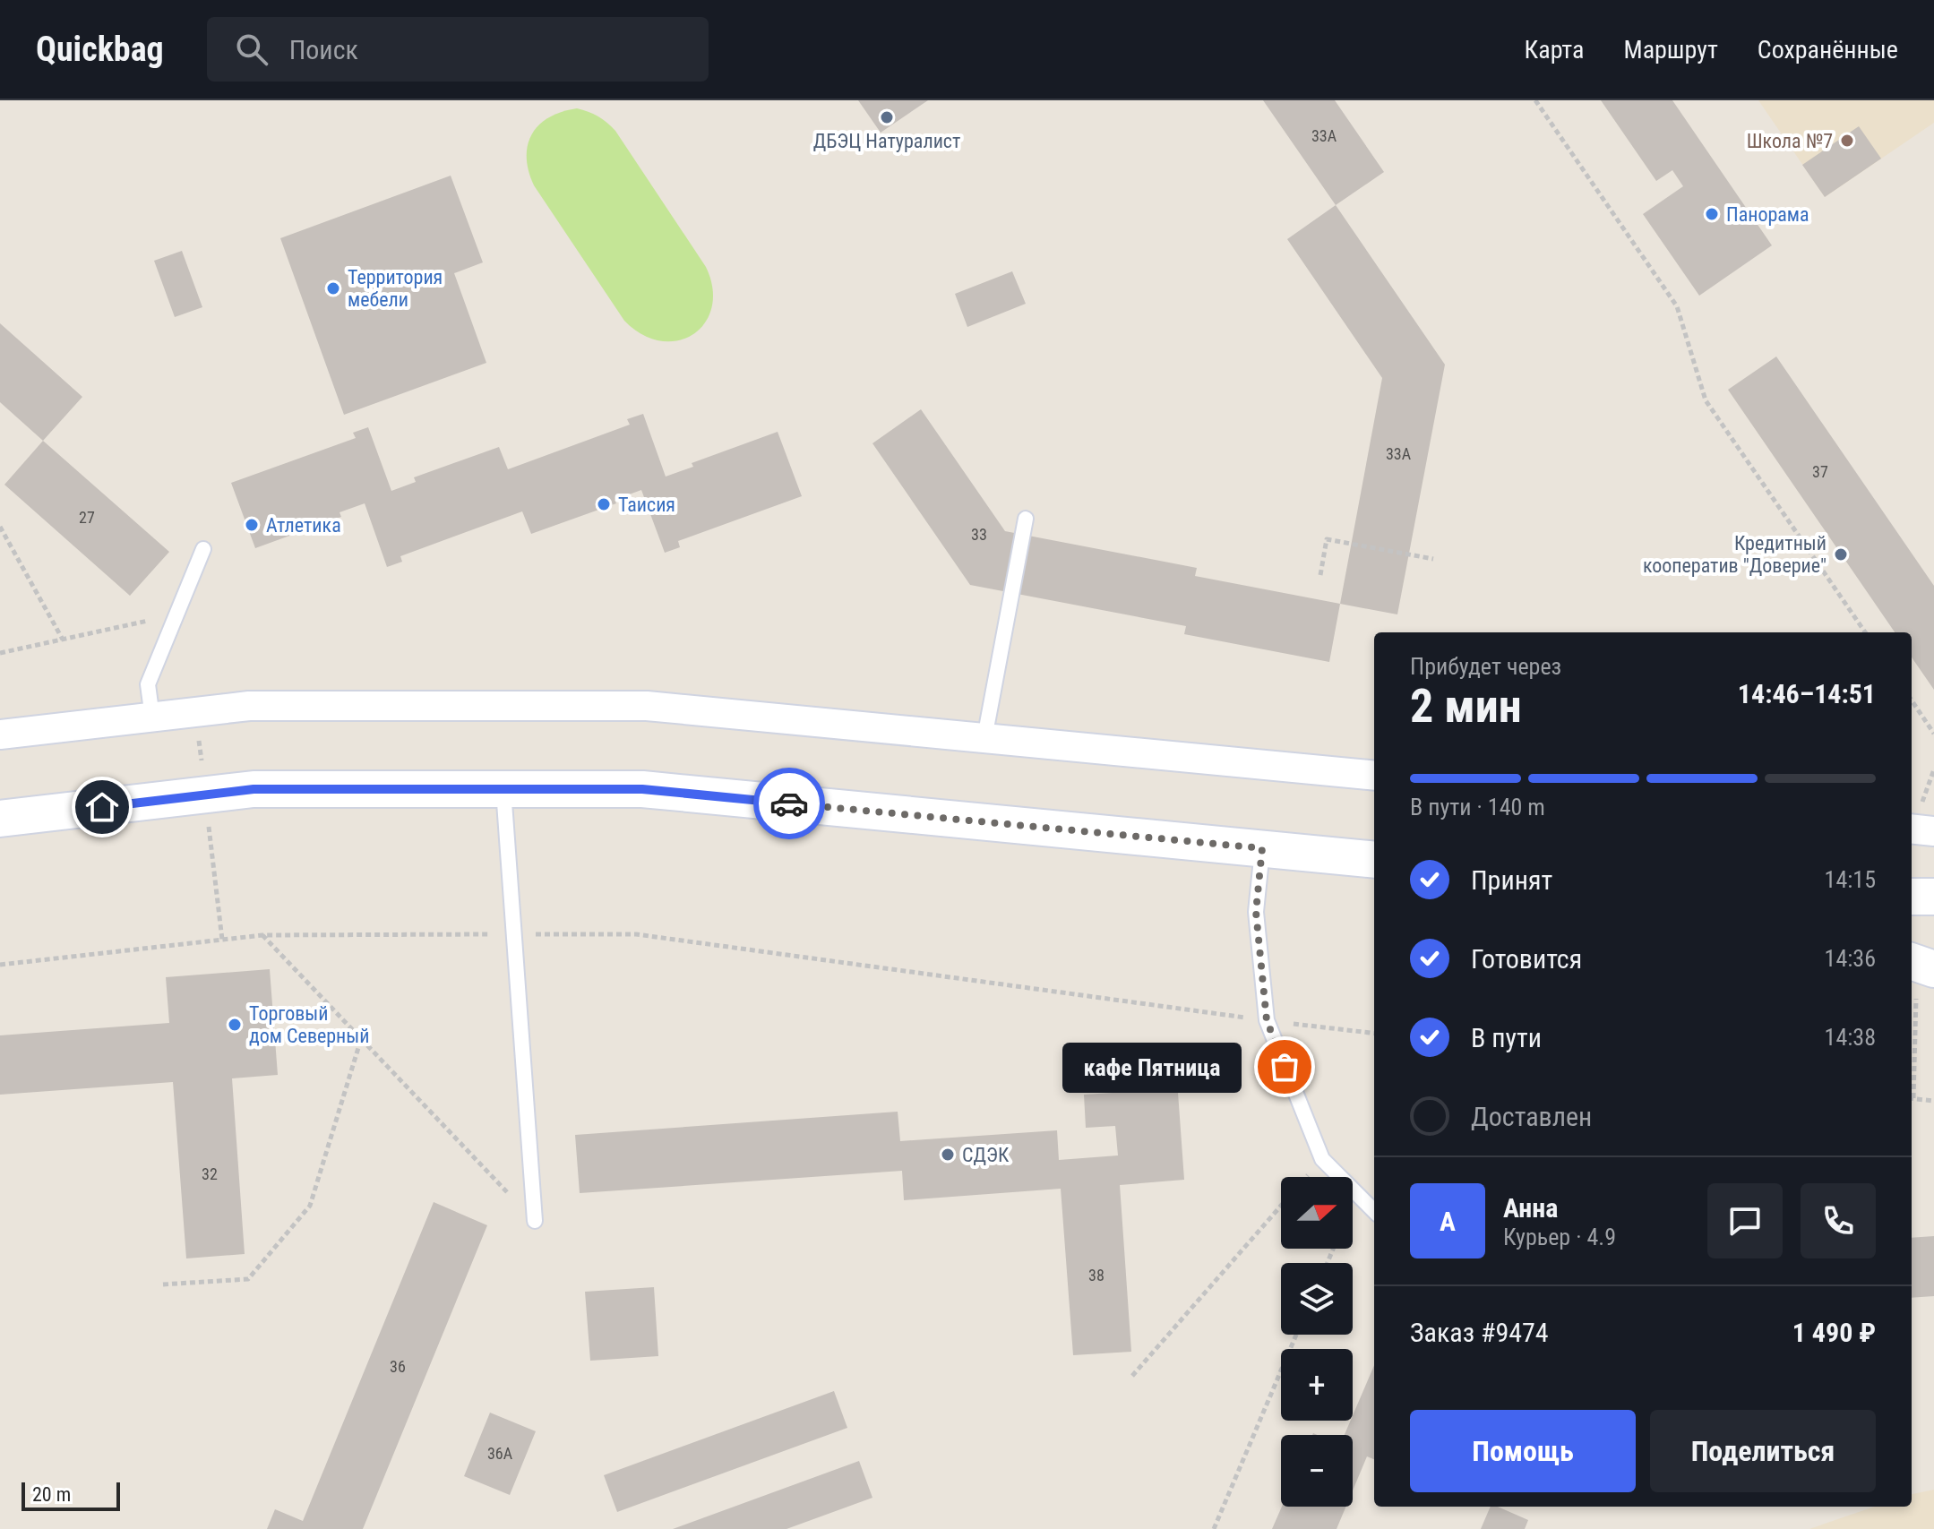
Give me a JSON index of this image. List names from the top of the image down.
{
  "places": [
    "ДБЭЦ Натуралист",
    "Школа №7",
    "Панорама",
    "Территория мебели",
    "Таисия",
    "Атлетика",
    "Кредитный кооператив \"Доверие\"",
    "Торговый дом Северный",
    "кафе Пятница",
    "СДЭК"
  ],
  "house_numbers": [
    "33А",
    "33А",
    "37",
    "27",
    "33",
    "32",
    "38",
    "36",
    "36А"
  ],
  "scale_bar": "20 m",
  "north": "right",
  "page": {
    "header": "Quickbag",
    "search": "Поиск",
    "nav": ["Карта", "Маршрут", "Сохранённые"],
    "heading": ["2 мин", "Прибудет через", "14:46–14:51"],
    "panel": [
      "Анна",
      "Курьер · 4.9",
      "Заказ #9474",
      "1 490 ₽"
    ],
    "bar": "В пути · 140 m",
    "list": [
      ["Принят", "14:15"],
      ["Готовится", "14:36"],
      ["В пути", "14:38"],
      "Доставлен"
    ],
    "bubble": "кафе Пятница",
    "map_buttons": ["+", "−"],
    "round": "А",
    "buttons": ["Помощь", "Поделиться"],
    "scale": "20 m"
  }
}
